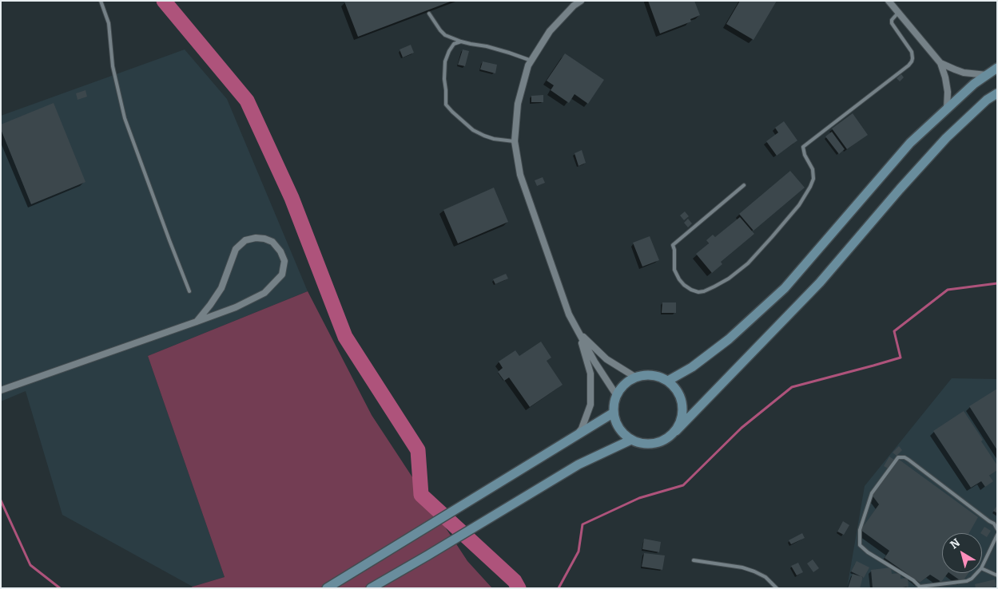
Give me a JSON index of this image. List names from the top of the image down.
{
  "north": "top left"
}
